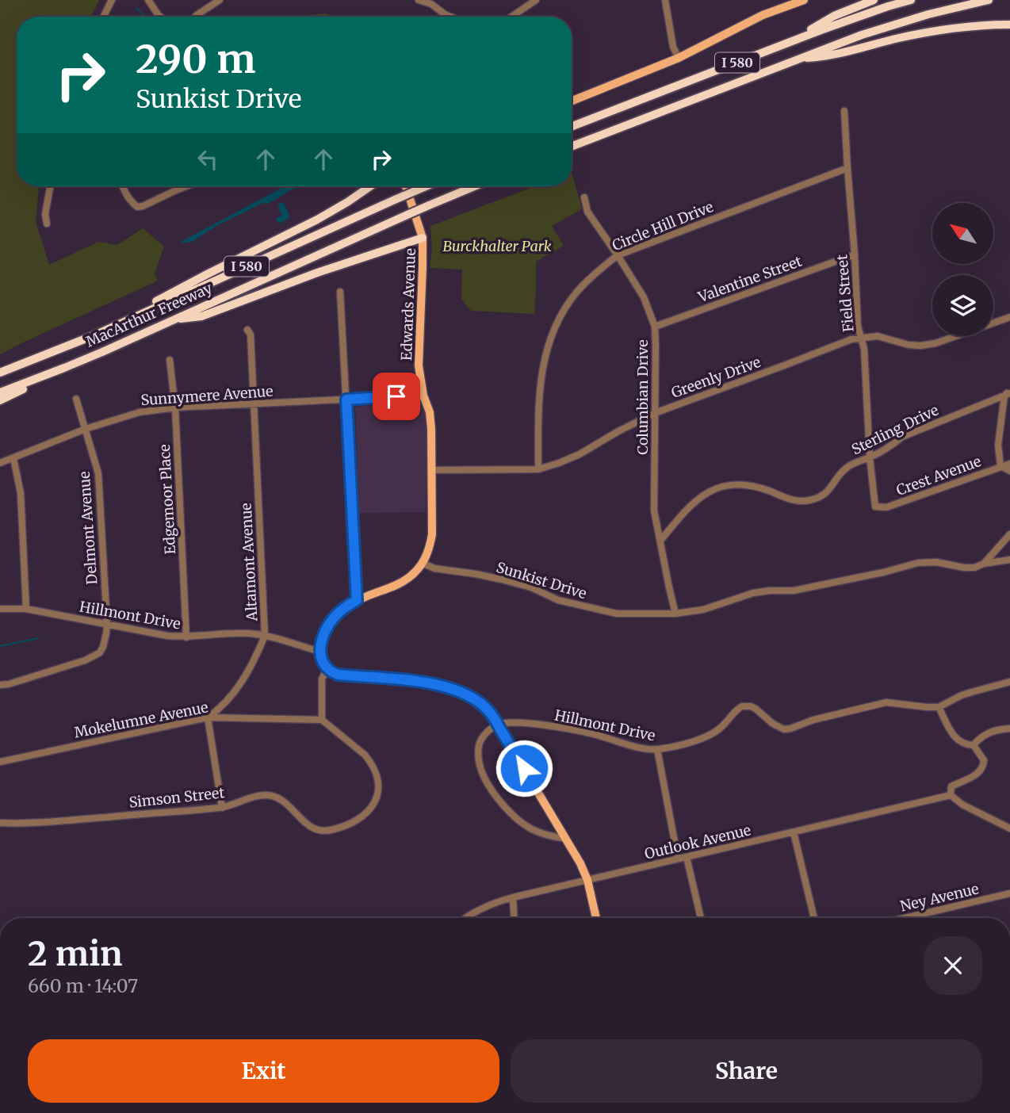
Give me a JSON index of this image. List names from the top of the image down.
{
  "streets": {
    "highway": ["I 580", "MacArthur Freeway"],
    "main road": ["Edwards Avenue"],
    "street": [
      "Circle Hill Drive",
      "Valentine Street",
      "Field Street",
      "Greenly Drive",
      "Sunnymere Avenue",
      "Columbian Drive",
      "Sterling Drive",
      "Crest Avenue",
      "Edgemoor Place",
      "Delmont Avenue",
      "Altamont Avenue",
      "Sunkist Drive",
      "Hillmont Drive",
      "Mokelumne Avenue",
      "Simson Street",
      "Outlook Avenue",
      "Ney Avenue"
    ]
  },
  "crossings": [
    ["Circle Hill Drive", "Field Street"],
    ["Circle Hill Drive", "Greenly Drive"],
    ["Circle Hill Drive", "Columbian Drive"],
    ["Valentine Street", "Field Street"],
    ["Valentine Street", "Columbian Drive"],
    ["Field Street", "Greenly Drive"],
    ["Field Street", "Sterling Drive"],
    ["Field Street", "Crest Avenue"],
    ["Edwards Avenue", "Greenly Drive"],
    ["Edwards Avenue", "Sunnymere Avenue"],
    ["Edwards Avenue", "Sunkist Drive"],
    ["Greenly Drive", "Columbian Drive"],
    ["Sunnymere Avenue", "Edgemoor Place"],
    ["Sunnymere Avenue", "Delmont Avenue"],
    ["Sunnymere Avenue", "Altamont Avenue"],
    ["Columbian Drive", "Sterling Drive"],
    ["Columbian Drive", "Sunkist Drive"],
    ["Edgemoor Place", "Hillmont Drive"],
    ["Delmont Avenue", "Hillmont Drive"],
    ["Altamont Avenue", "Hillmont Drive"],
    ["Altamont Avenue", "Mokelumne Avenue"],
    ["Mokelumne Avenue", "Simson Street"]
  ],
  "parks": ["Burckhalter Park"],
  "north": "top left",
  "page": {
    "turn": ["290 m", "Sunkist Drive"],
    "heading": ["2 min", "660 m · 14:07"],
    "buttons": ["Exit", "Share"]
  }
}
